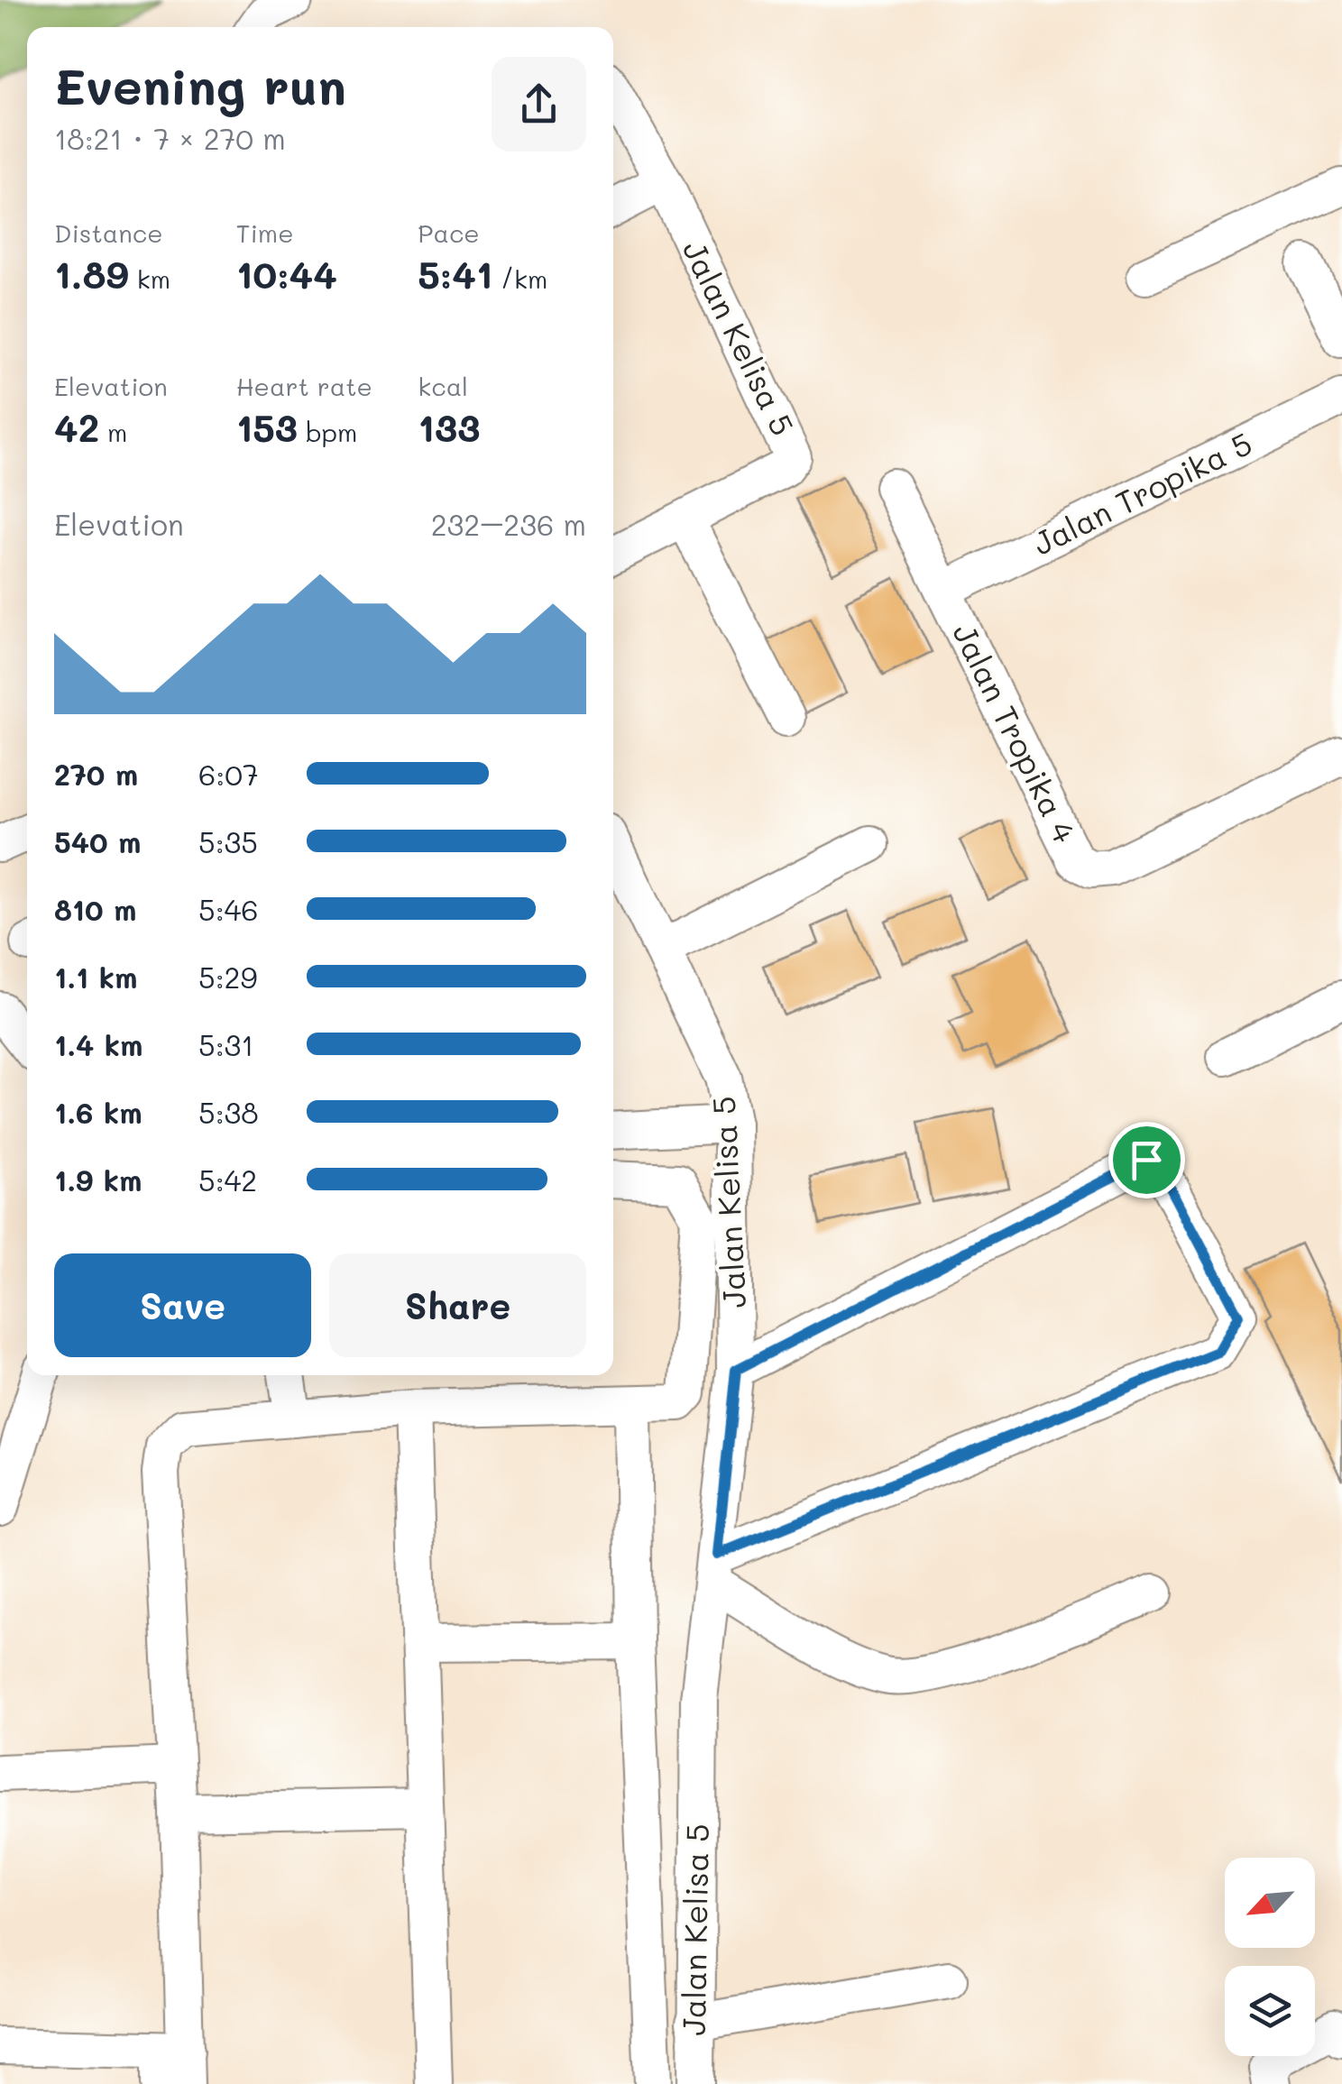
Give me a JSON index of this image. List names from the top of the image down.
{
  "streets": {
    "street": ["Jalan Kelisa 5", "Jalan Tropika 5", "Jalan Tropika 4"]
  },
  "crossings": [
    ["Jalan Tropika 5", "Jalan Tropika 4"]
  ],
  "north": "bottom left",
  "page": {
    "heading": ["Evening run", "18:21 · 7 × 270 m"],
    "stats": [
      ["Distance", "1.89 km"],
      ["Time", "10:44"],
      ["Pace", "5:41 /km"],
      ["Elevation", "42 m"],
      ["Heart rate", "153 bpm"],
      ["kcal", "133"]
    ],
    "chart": ["Elevation", "232–236 m"],
    "list": [
      {
        "name": "270 m",
        "note": "6:07"
      },
      {
        "name": "540 m",
        "note": "5:35"
      },
      {
        "name": "810 m",
        "note": "5:46"
      },
      {
        "name": "1.1 km",
        "note": "5:29"
      },
      {
        "name": "1.4 km",
        "note": "5:31"
      },
      {
        "name": "1.6 km",
        "note": "5:38"
      },
      {
        "name": "1.9 km",
        "note": "5:42"
      }
    ],
    "buttons": ["Save", "Share"]
  }
}
